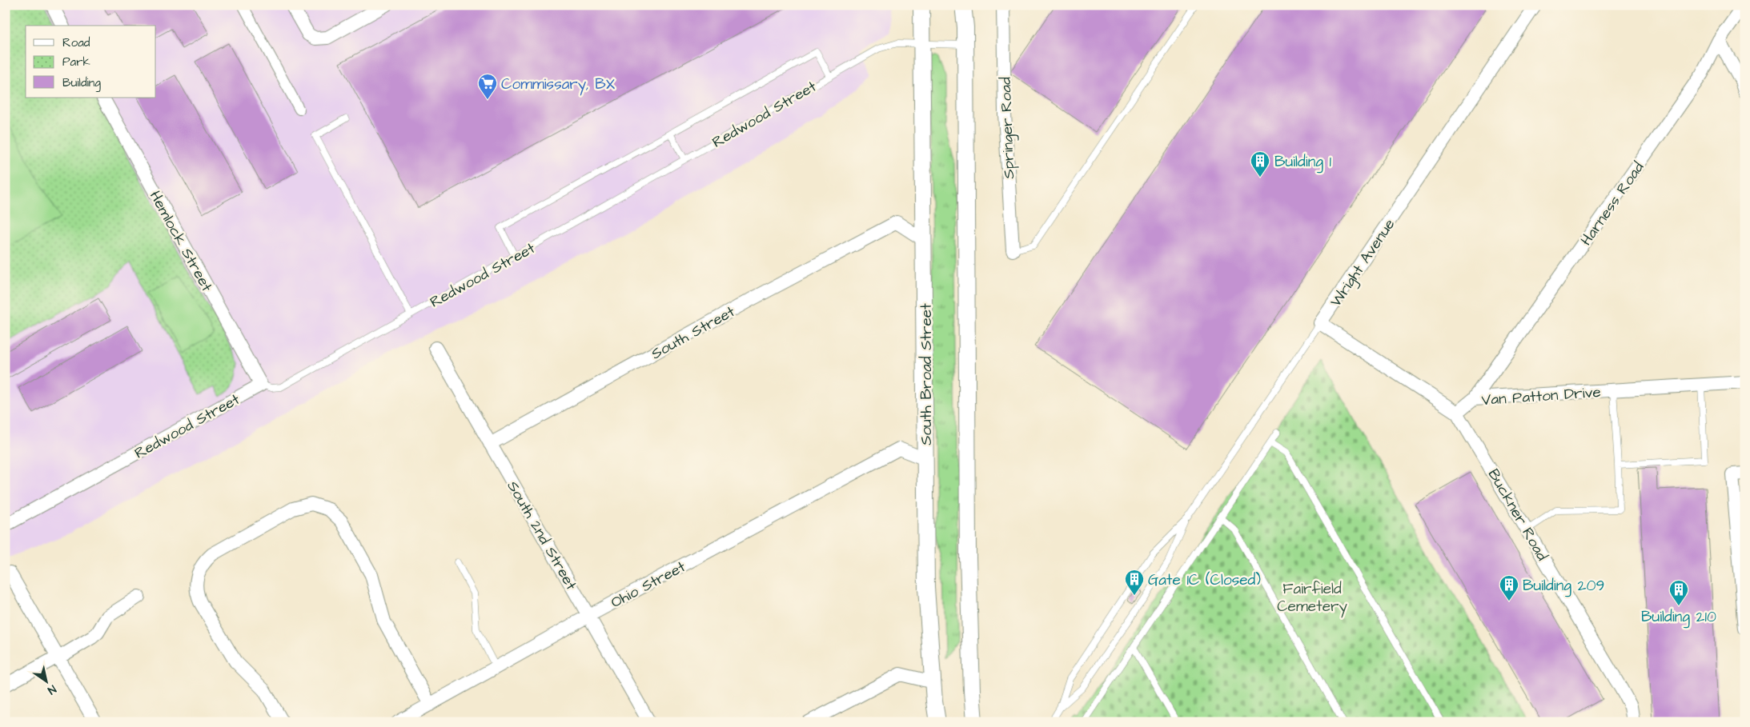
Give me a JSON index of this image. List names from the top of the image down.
{
  "streets": {
    "street": [
      "Redwood Street",
      "Springer Road",
      "Harness Road",
      "Hemlock Street",
      "Wright Avenue",
      "South Street",
      "South Broad Street",
      "Van Patton Drive",
      "Buckner Road",
      "South 2nd Street",
      "Ohio Street"
    ]
  },
  "crossings": [
    ["Redwood Street", "Hemlock Street"],
    ["Redwood Street", "South Broad Street"],
    ["Harness Road", "Van Patton Drive"],
    ["South Street", "South Broad Street"],
    ["South Street", "South 2nd Street"],
    ["South Broad Street", "Ohio Street"],
    ["Van Patton Drive", "Buckner Road"],
    ["South 2nd Street", "Ohio Street"]
  ],
  "parks": ["Fairfield Cemetery"],
  "places": {
    "supermarket": ["Commissary, BX"],
    "building": [
      "Building 1",
      "Gate 1C (Closed)",
      "Building 209",
      "Building 210"
    ]
  },
  "legend": ["Road", "Park", "Building"],
  "north": "bottom right"
}
